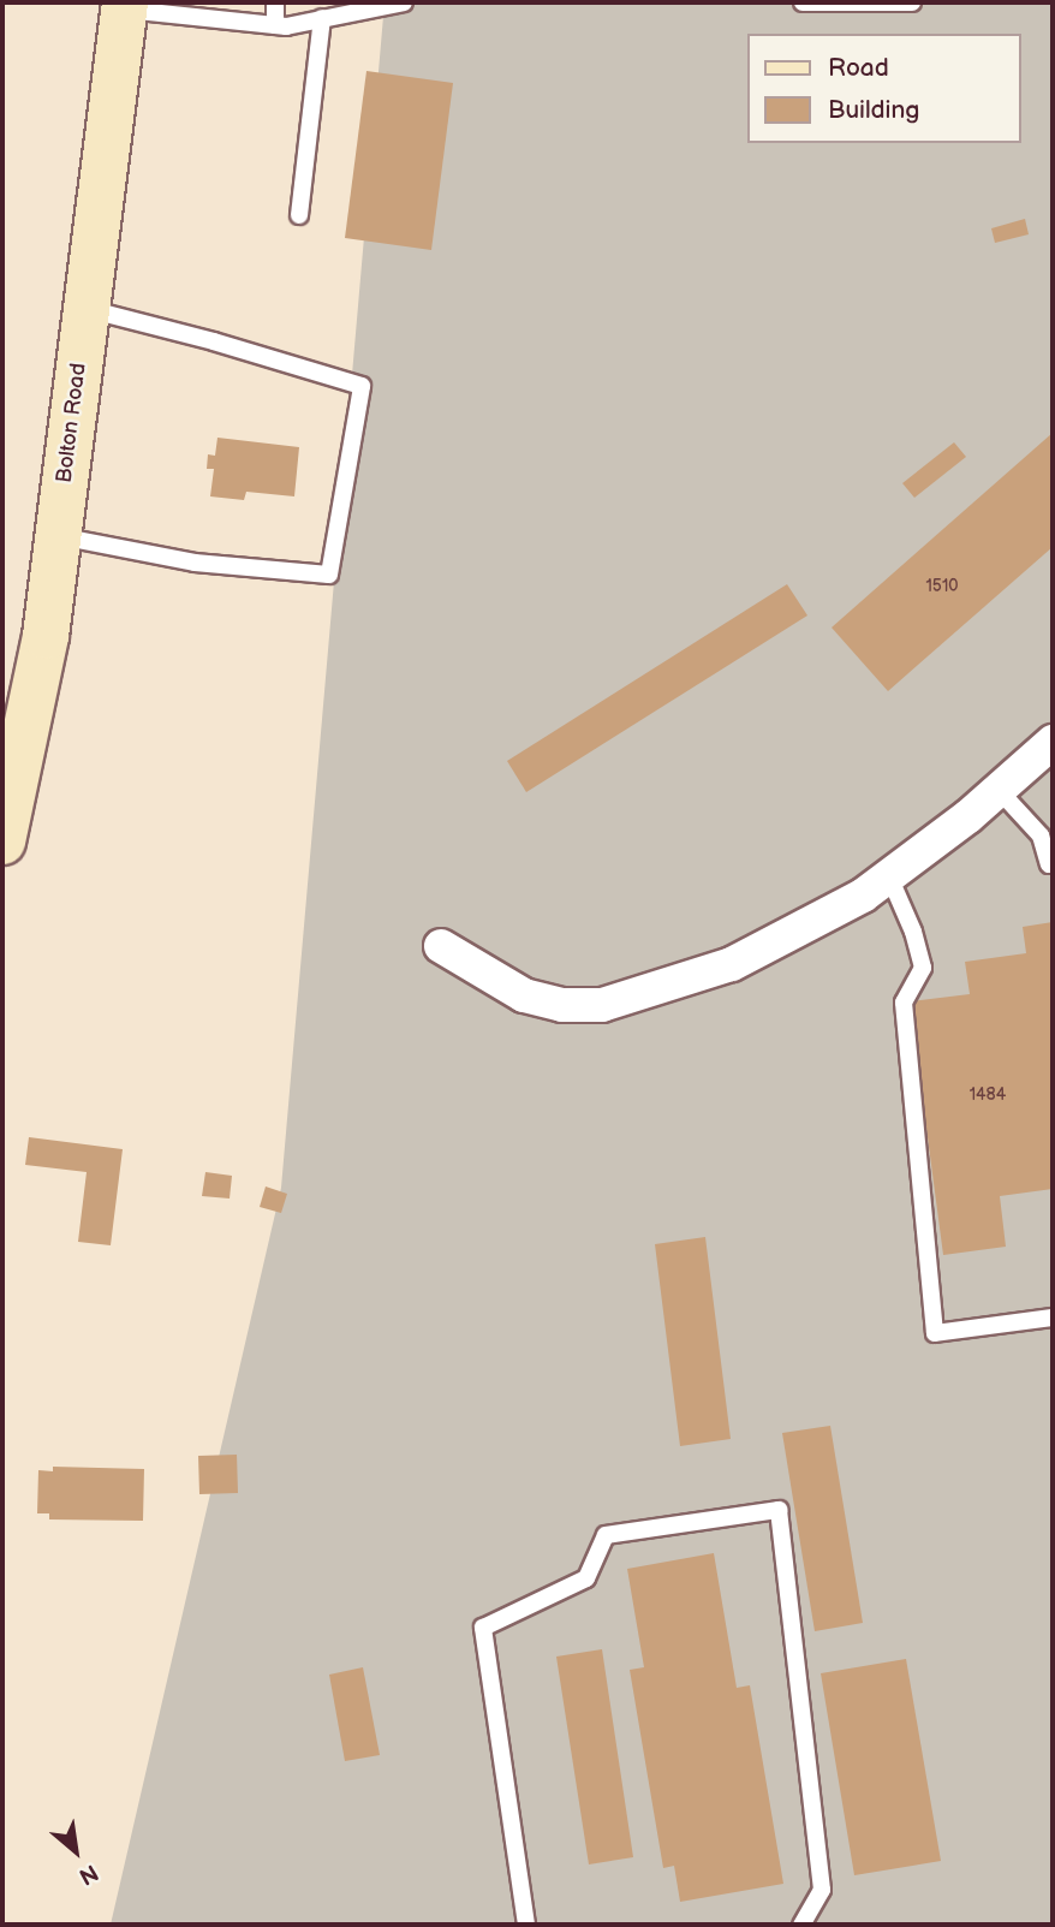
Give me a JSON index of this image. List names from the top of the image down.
{
  "streets": {
    "main road": ["Bolton Road"]
  },
  "house_numbers": ["1510", "1484"],
  "legend": ["Road", "Building"],
  "north": "bottom right"
}
